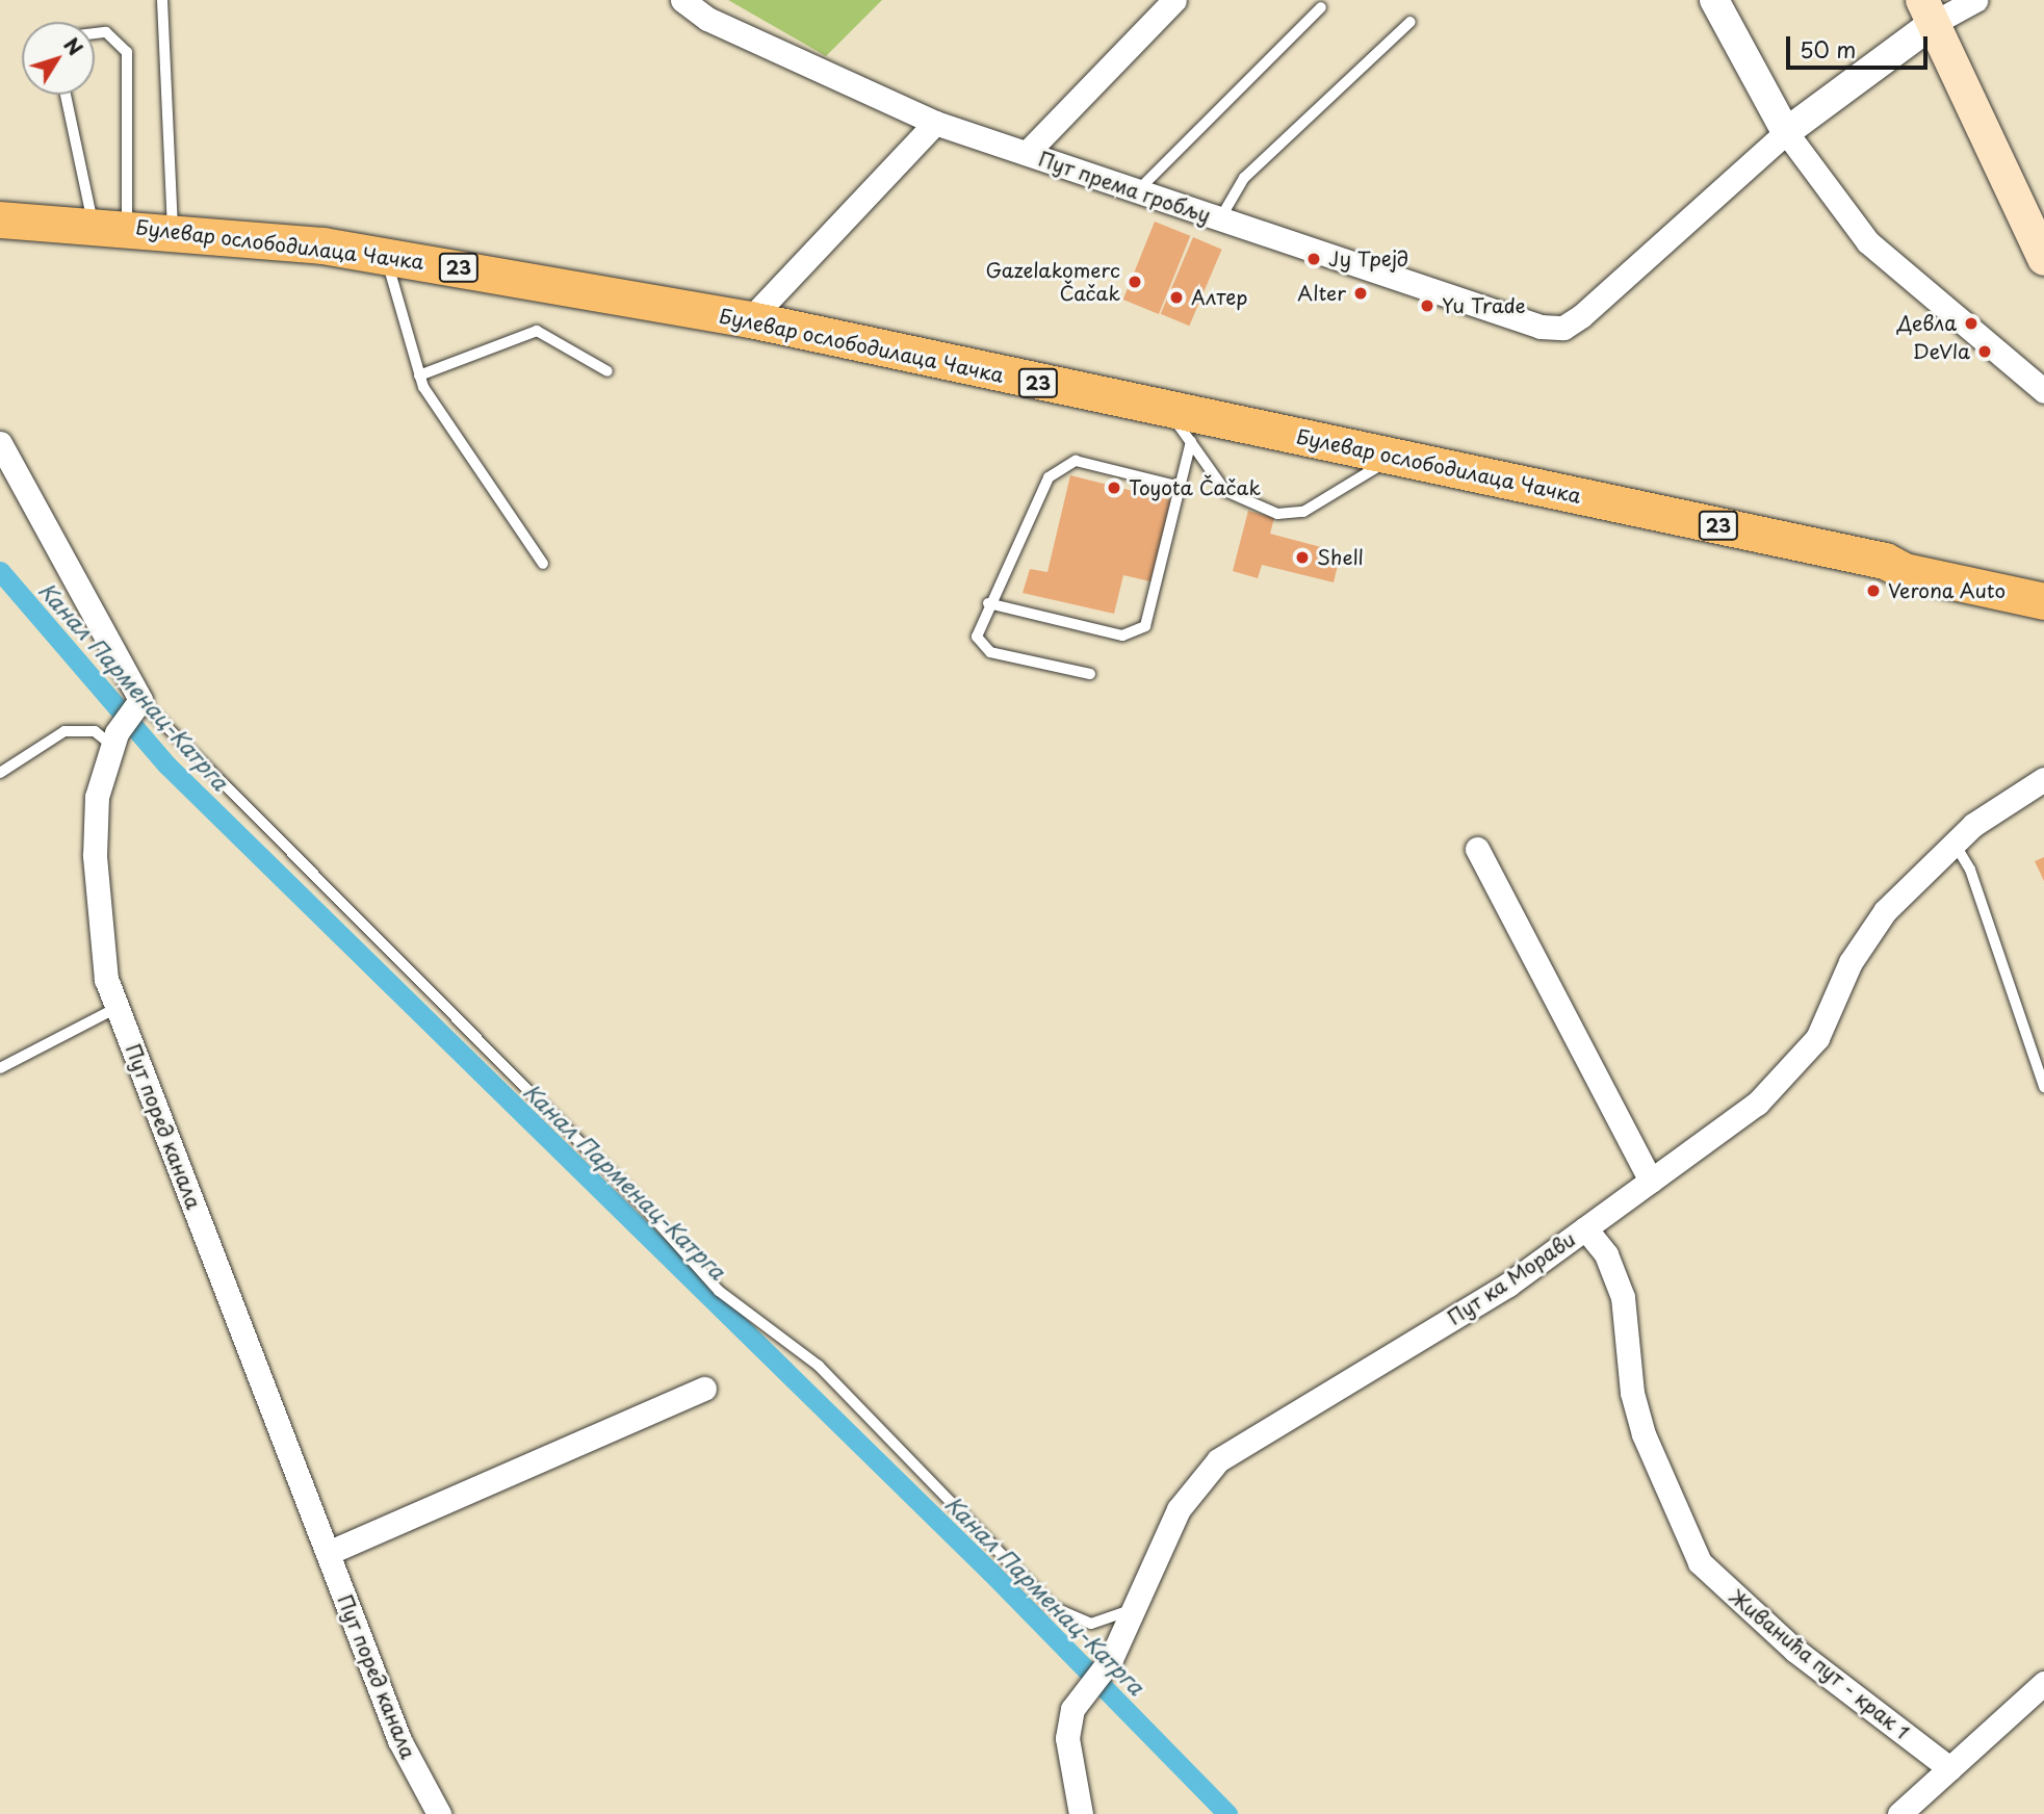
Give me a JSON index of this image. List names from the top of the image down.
{
  "streets": {
    "main road": ["Булевар ослободилаца Чачка", "23"],
    "street": [
      "Пут према гробљу",
      "Пут поред канала",
      "Пут ка Морави",
      "Живанића пут - крак 1"
    ]
  },
  "crossings": [
    ["Пут ка Морави", "Живанића пут - крак 1"]
  ],
  "water": ["Канал Парменац-Катрга"],
  "places": [
    "Ју Трејд",
    "Gazelakomerc Čačak",
    "Alter",
    "Алтер",
    "Yu Trade",
    "Девла",
    "DeVla",
    "Toyota Čačak",
    "Shell",
    "Verona Auto"
  ],
  "scale_bar": "50 m",
  "north": "top right"
}
